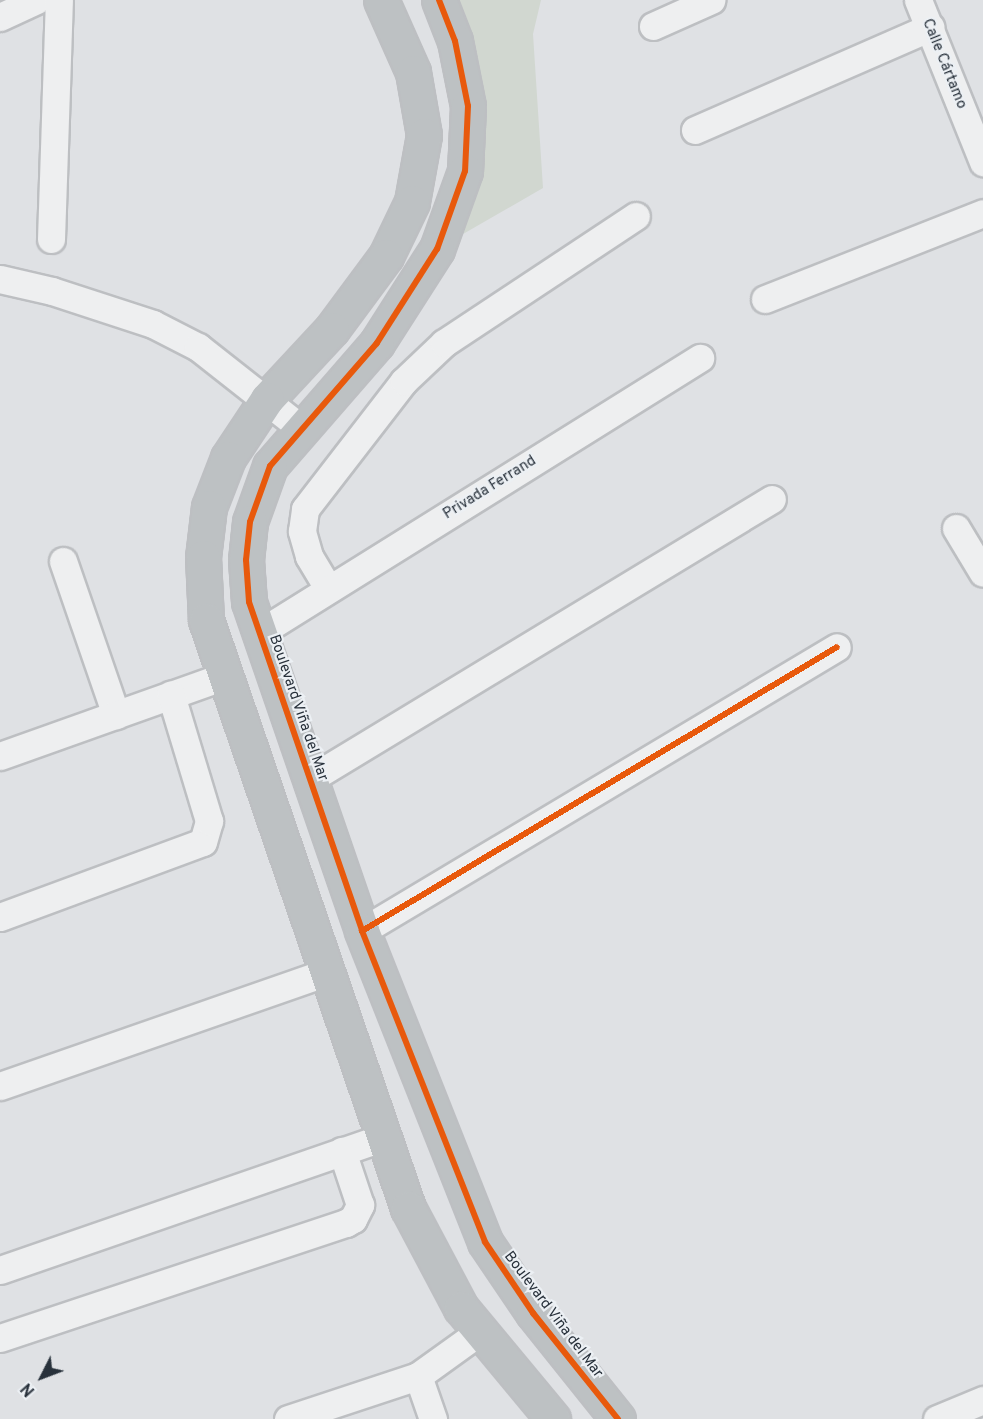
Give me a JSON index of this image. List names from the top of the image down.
{
  "streets": {
    "street": ["Calle Cártamo", "Privada Ferrand", "Boulevard Viña del Mar"]
  },
  "crossings": [
    ["Privada Ferrand", "Boulevard Viña del Mar"]
  ],
  "north": "bottom left"
}
